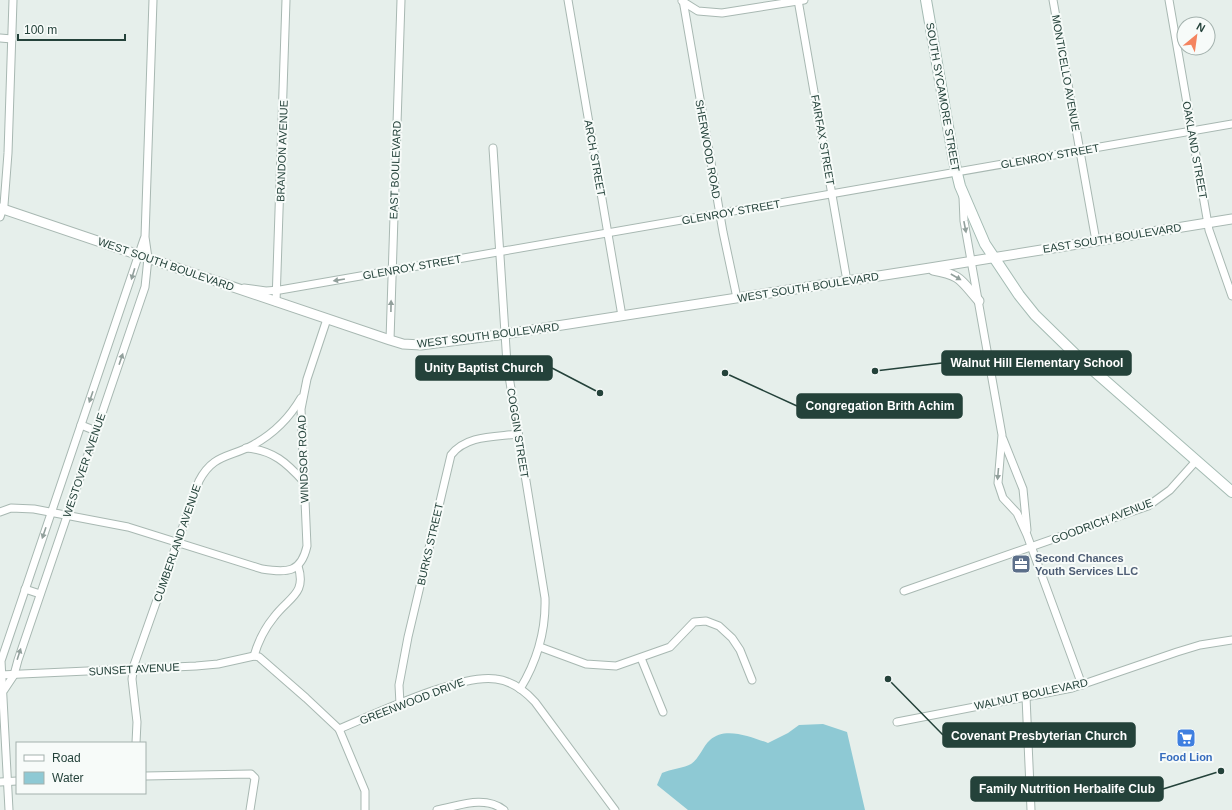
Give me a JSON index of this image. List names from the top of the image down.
{
  "streets": {
    "main road": ["SOUTH SYCAMORE STREET"],
    "street": [
      "MONTICELLO AVENUE",
      "FAIRFAX STREET",
      "SHERWOOD ROAD",
      "OAKLAND STREET",
      "BRANDON AVENUE",
      "GLENROY STREET",
      "ARCH STREET",
      "EAST BOULEVARD",
      "EAST SOUTH BOULEVARD",
      "WEST SOUTH BOULEVARD",
      "COGGIN STREET",
      "WINDSOR ROAD",
      "WESTOVER AVENUE",
      "GOODRICH AVENUE",
      "CUMBERLAND AVENUE",
      "BURKS STREET",
      "SUNSET AVENUE",
      "WALNUT BOULEVARD",
      "GREENWOOD DRIVE"
    ]
  },
  "crossings": [
    ["MONTICELLO AVENUE", "GLENROY STREET"],
    ["MONTICELLO AVENUE", "EAST SOUTH BOULEVARD"],
    ["SOUTH SYCAMORE STREET", "GLENROY STREET"],
    ["SOUTH SYCAMORE STREET", "EAST SOUTH BOULEVARD"],
    ["SOUTH SYCAMORE STREET", "WEST SOUTH BOULEVARD"],
    ["SOUTH SYCAMORE STREET", "GOODRICH AVENUE"],
    ["FAIRFAX STREET", "GLENROY STREET"],
    ["FAIRFAX STREET", "WEST SOUTH BOULEVARD"],
    ["SHERWOOD ROAD", "GLENROY STREET"],
    ["SHERWOOD ROAD", "WEST SOUTH BOULEVARD"],
    ["OAKLAND STREET", "GLENROY STREET"],
    ["OAKLAND STREET", "EAST SOUTH BOULEVARD"],
    ["BRANDON AVENUE", "GLENROY STREET"],
    ["BRANDON AVENUE", "WEST SOUTH BOULEVARD"],
    ["GLENROY STREET", "ARCH STREET"],
    ["GLENROY STREET", "EAST BOULEVARD"],
    ["GLENROY STREET", "WEST SOUTH BOULEVARD"],
    ["GLENROY STREET", "COGGIN STREET"],
    ["ARCH STREET", "WEST SOUTH BOULEVARD"],
    ["EAST BOULEVARD", "WEST SOUTH BOULEVARD"],
    ["EAST SOUTH BOULEVARD", "WEST SOUTH BOULEVARD"],
    ["WEST SOUTH BOULEVARD", "COGGIN STREET"],
    ["WEST SOUTH BOULEVARD", "WINDSOR ROAD"],
    ["WEST SOUTH BOULEVARD", "WESTOVER AVENUE"],
    ["COGGIN STREET", "BURKS STREET"],
    ["COGGIN STREET", "GREENWOOD DRIVE"],
    ["WINDSOR ROAD", "CUMBERLAND AVENUE"],
    ["WESTOVER AVENUE", "SUNSET AVENUE"],
    ["CUMBERLAND AVENUE", "SUNSET AVENUE"],
    ["BURKS STREET", "GREENWOOD DRIVE"]
  ],
  "places": {
    "other": [
      "Walnut Hill Elementary School",
      "Congregation Brith Achim",
      "Unity Baptist Church",
      "Covenant Presbyterian Church",
      "Family Nutrition Herbalife Club"
    ],
    "office": ["Second Chances Youth Services LLC"],
    "supermarket": ["Food Lion"]
  },
  "legend": ["Road", "Water"],
  "scale_bar": "100 m",
  "north": "top right"
}
